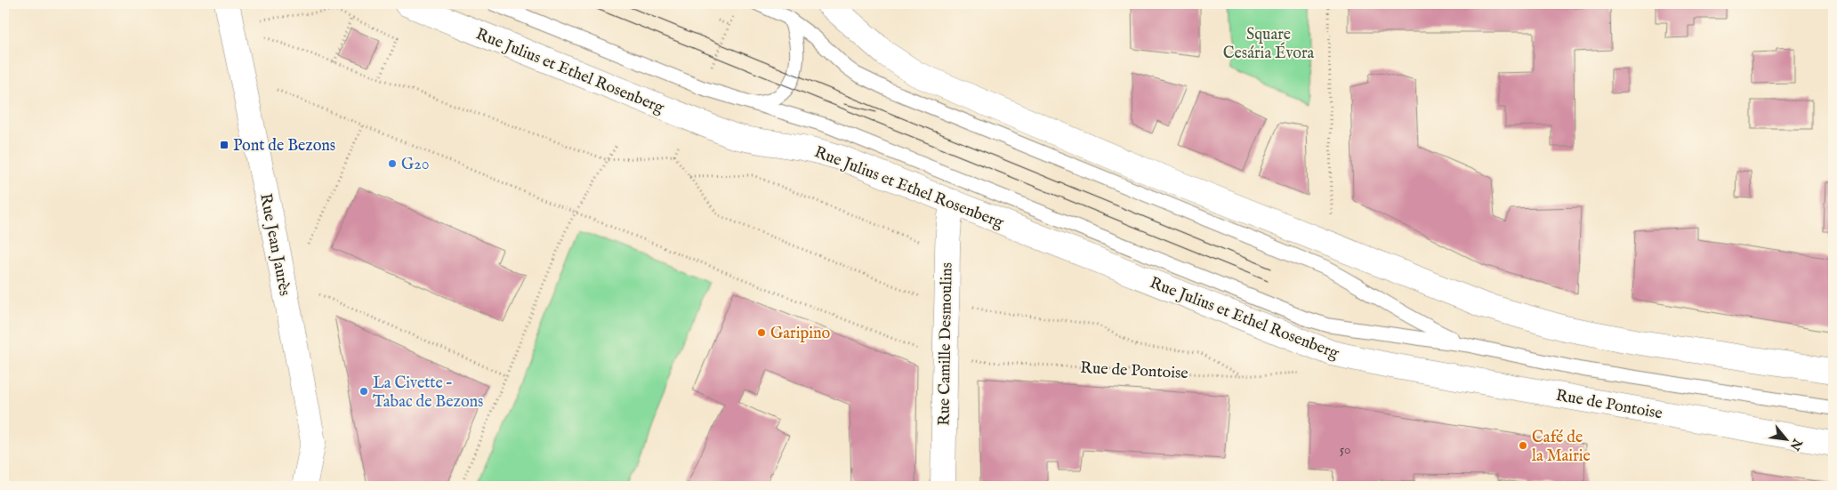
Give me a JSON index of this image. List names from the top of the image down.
{
  "streets": {
    "main road": [
      "Rue Julius et Ethel Rosenberg",
      "Rue Jean Jaurès",
      "Rue Camille Desmoulins",
      "Rue de Pontoise"
    ]
  },
  "crossings": [
    ["Rue Julius et Ethel Rosenberg", "Rue Camille Desmoulins"],
    ["Rue Julius et Ethel Rosenberg", "Rue de Pontoise"]
  ],
  "parks": ["Square Cesária Évora"],
  "places": {
    "transit": ["Pont de Bezons"],
    "other": [
      "G20",
      "Garipino",
      "La Civette – Tabac de Bezons",
      "Café de la Mairie"
    ]
  },
  "house_numbers": ["50"],
  "north": "bottom right"
}
